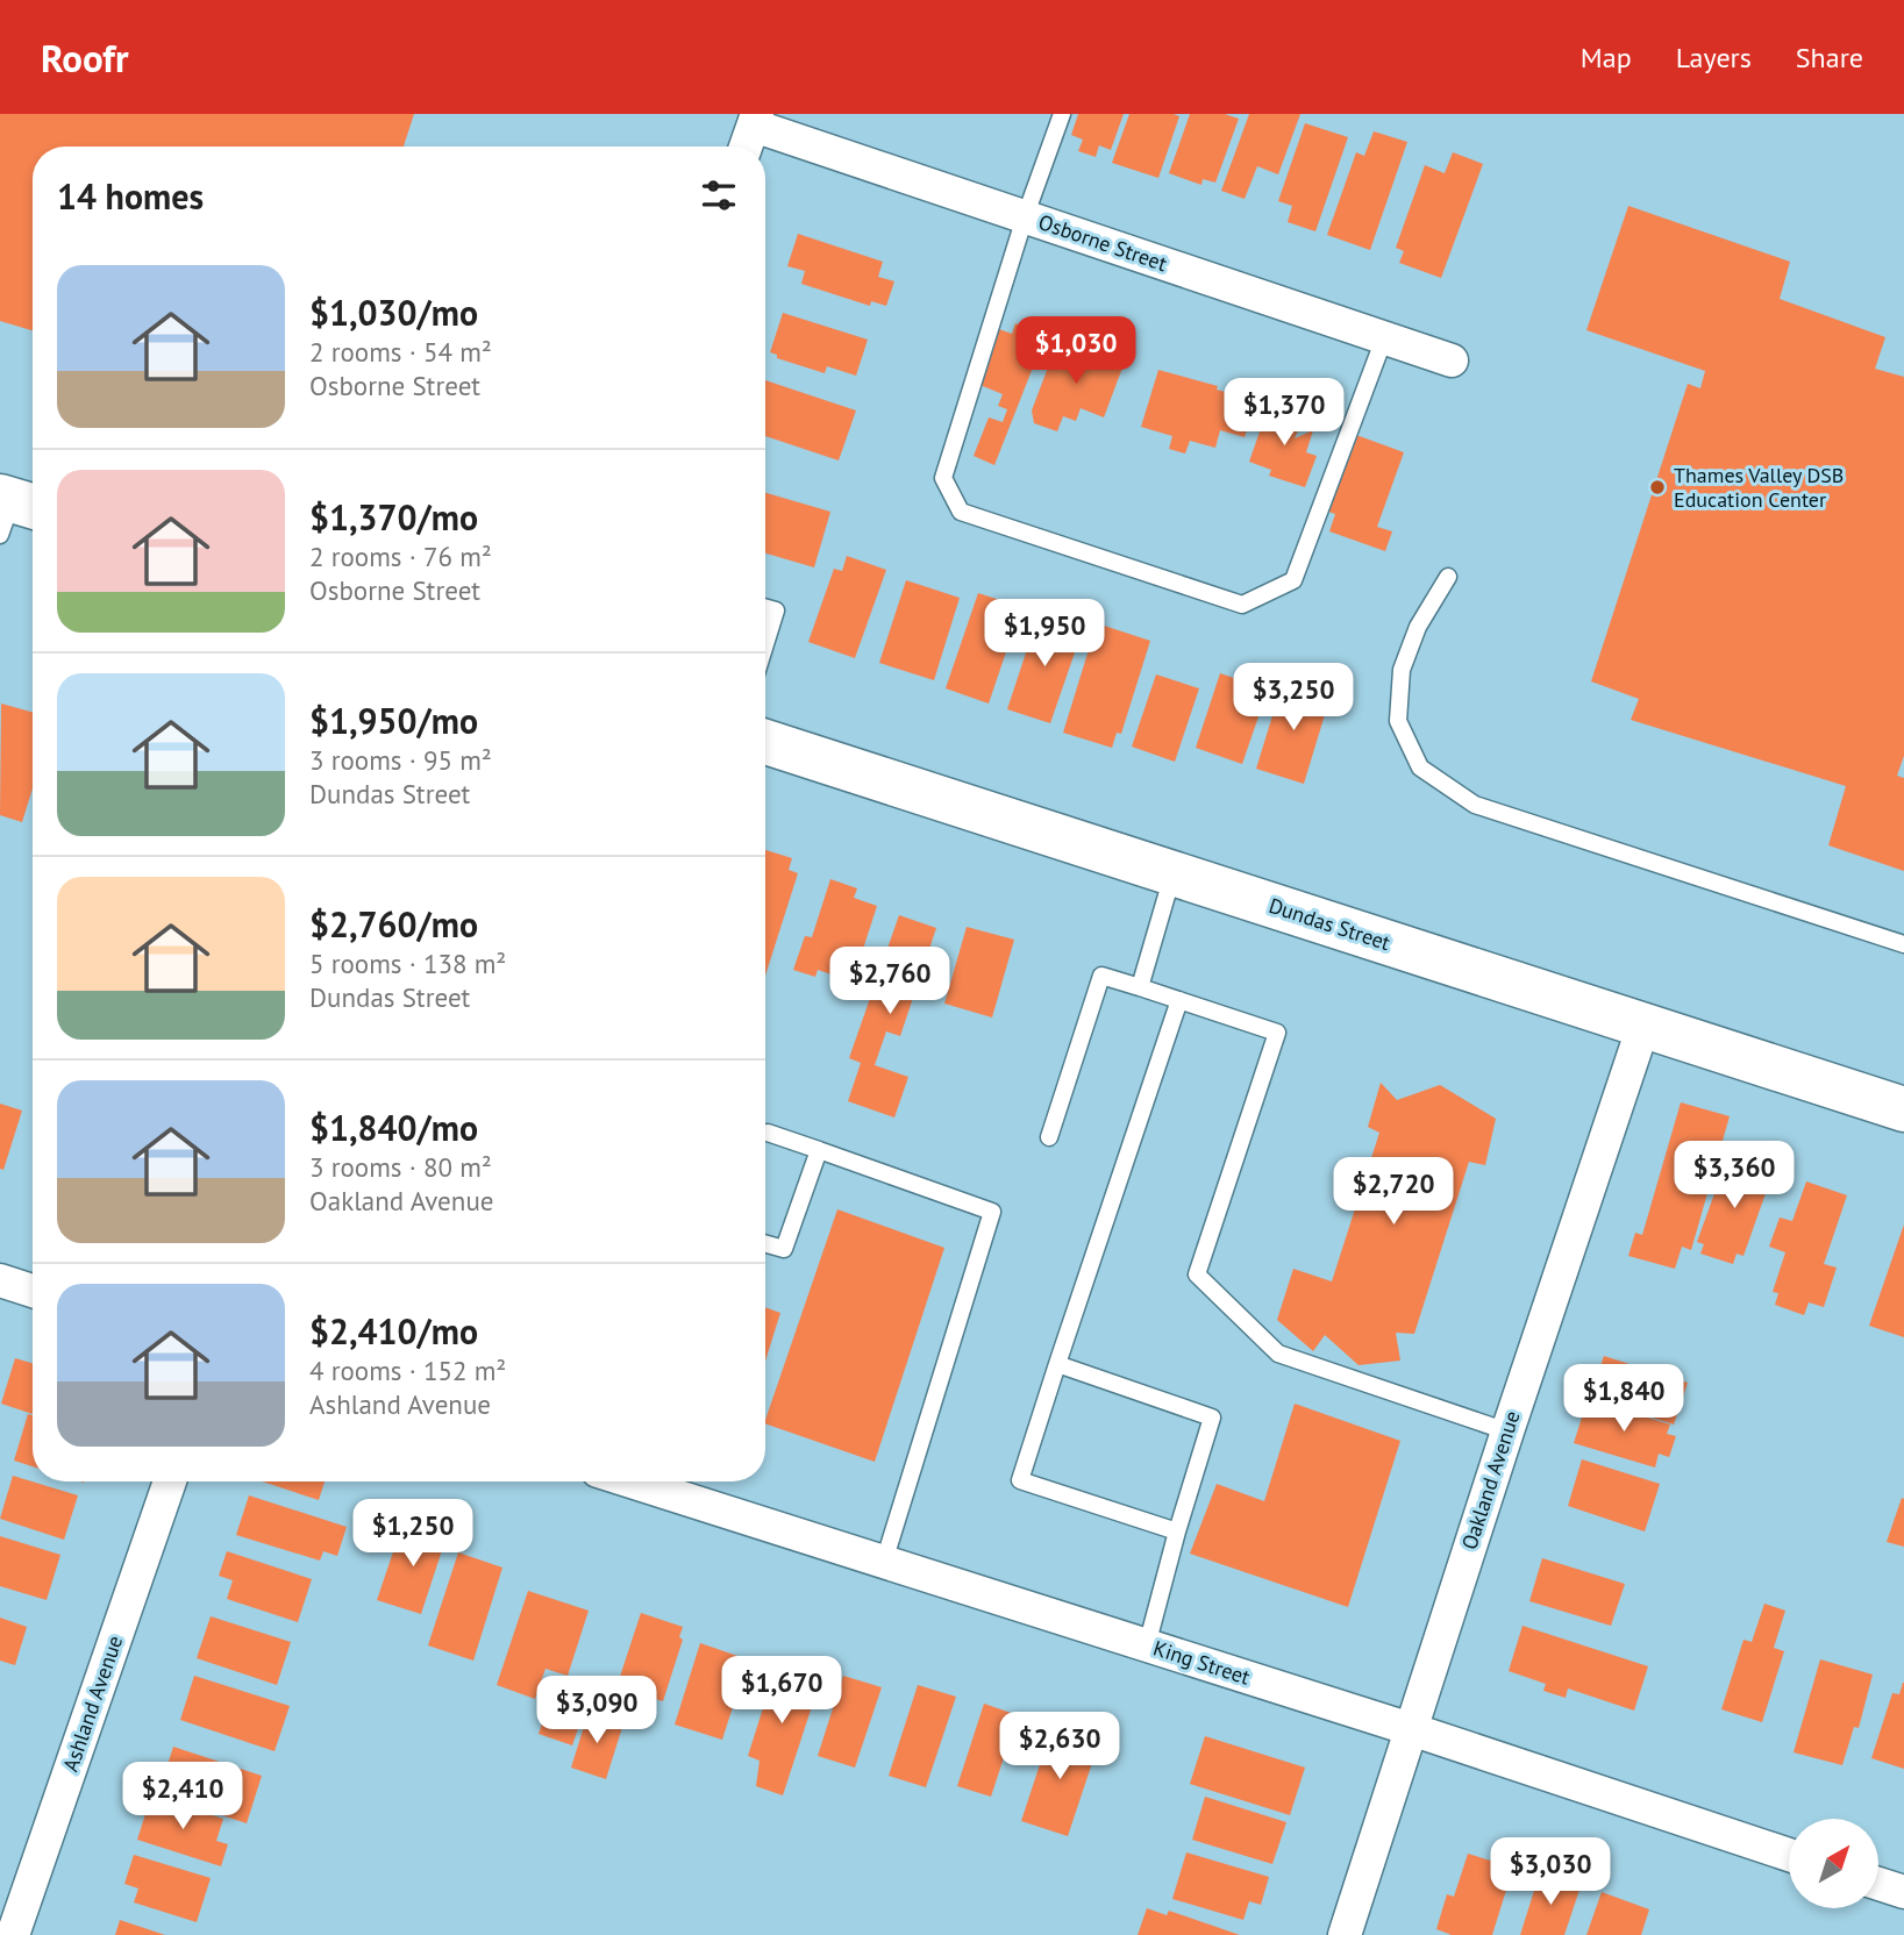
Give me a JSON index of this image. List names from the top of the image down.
{
  "streets": {
    "main road": ["Dundas Street"],
    "street": [
      "Osborne Street",
      "Oakland Avenue",
      "King Street",
      "Ashland Avenue"
    ]
  },
  "crossings": [
    ["Dundas Street", "Oakland Avenue"],
    ["Oakland Avenue", "King Street"]
  ],
  "places": ["Thames Valley DSB Education Center"],
  "north": "top right",
  "page": {
    "header": "Roofr",
    "nav": ["Map", "Layers", "Share"],
    "heading": "14 homes",
    "list": [
      {
        "name": "$1,030/mo",
        "note": "2 rooms · 54 m² · Osborne Street"
      },
      {
        "name": "$1,370/mo",
        "note": "2 rooms · 76 m² · Osborne Street"
      },
      {
        "name": "$1,950/mo",
        "note": "3 rooms · 95 m² · Dundas Street"
      },
      {
        "name": "$2,760/mo",
        "note": "5 rooms · 138 m² · Dundas Street"
      },
      {
        "name": "$1,840/mo",
        "note": "3 rooms · 80 m² · Oakland Avenue"
      },
      {
        "name": "$2,410/mo",
        "note": "4 rooms · 152 m² · Ashland Avenue"
      }
    ],
    "price": [
      "$1,030",
      "$1,370",
      "$1,950",
      "$3,250",
      "$2,760",
      "$3,360",
      "$2,720",
      "$1,840",
      "$1,250",
      "$1,670",
      "$3,090",
      "$2,630",
      "$2,410",
      "$3,030"
    ]
  }
}
